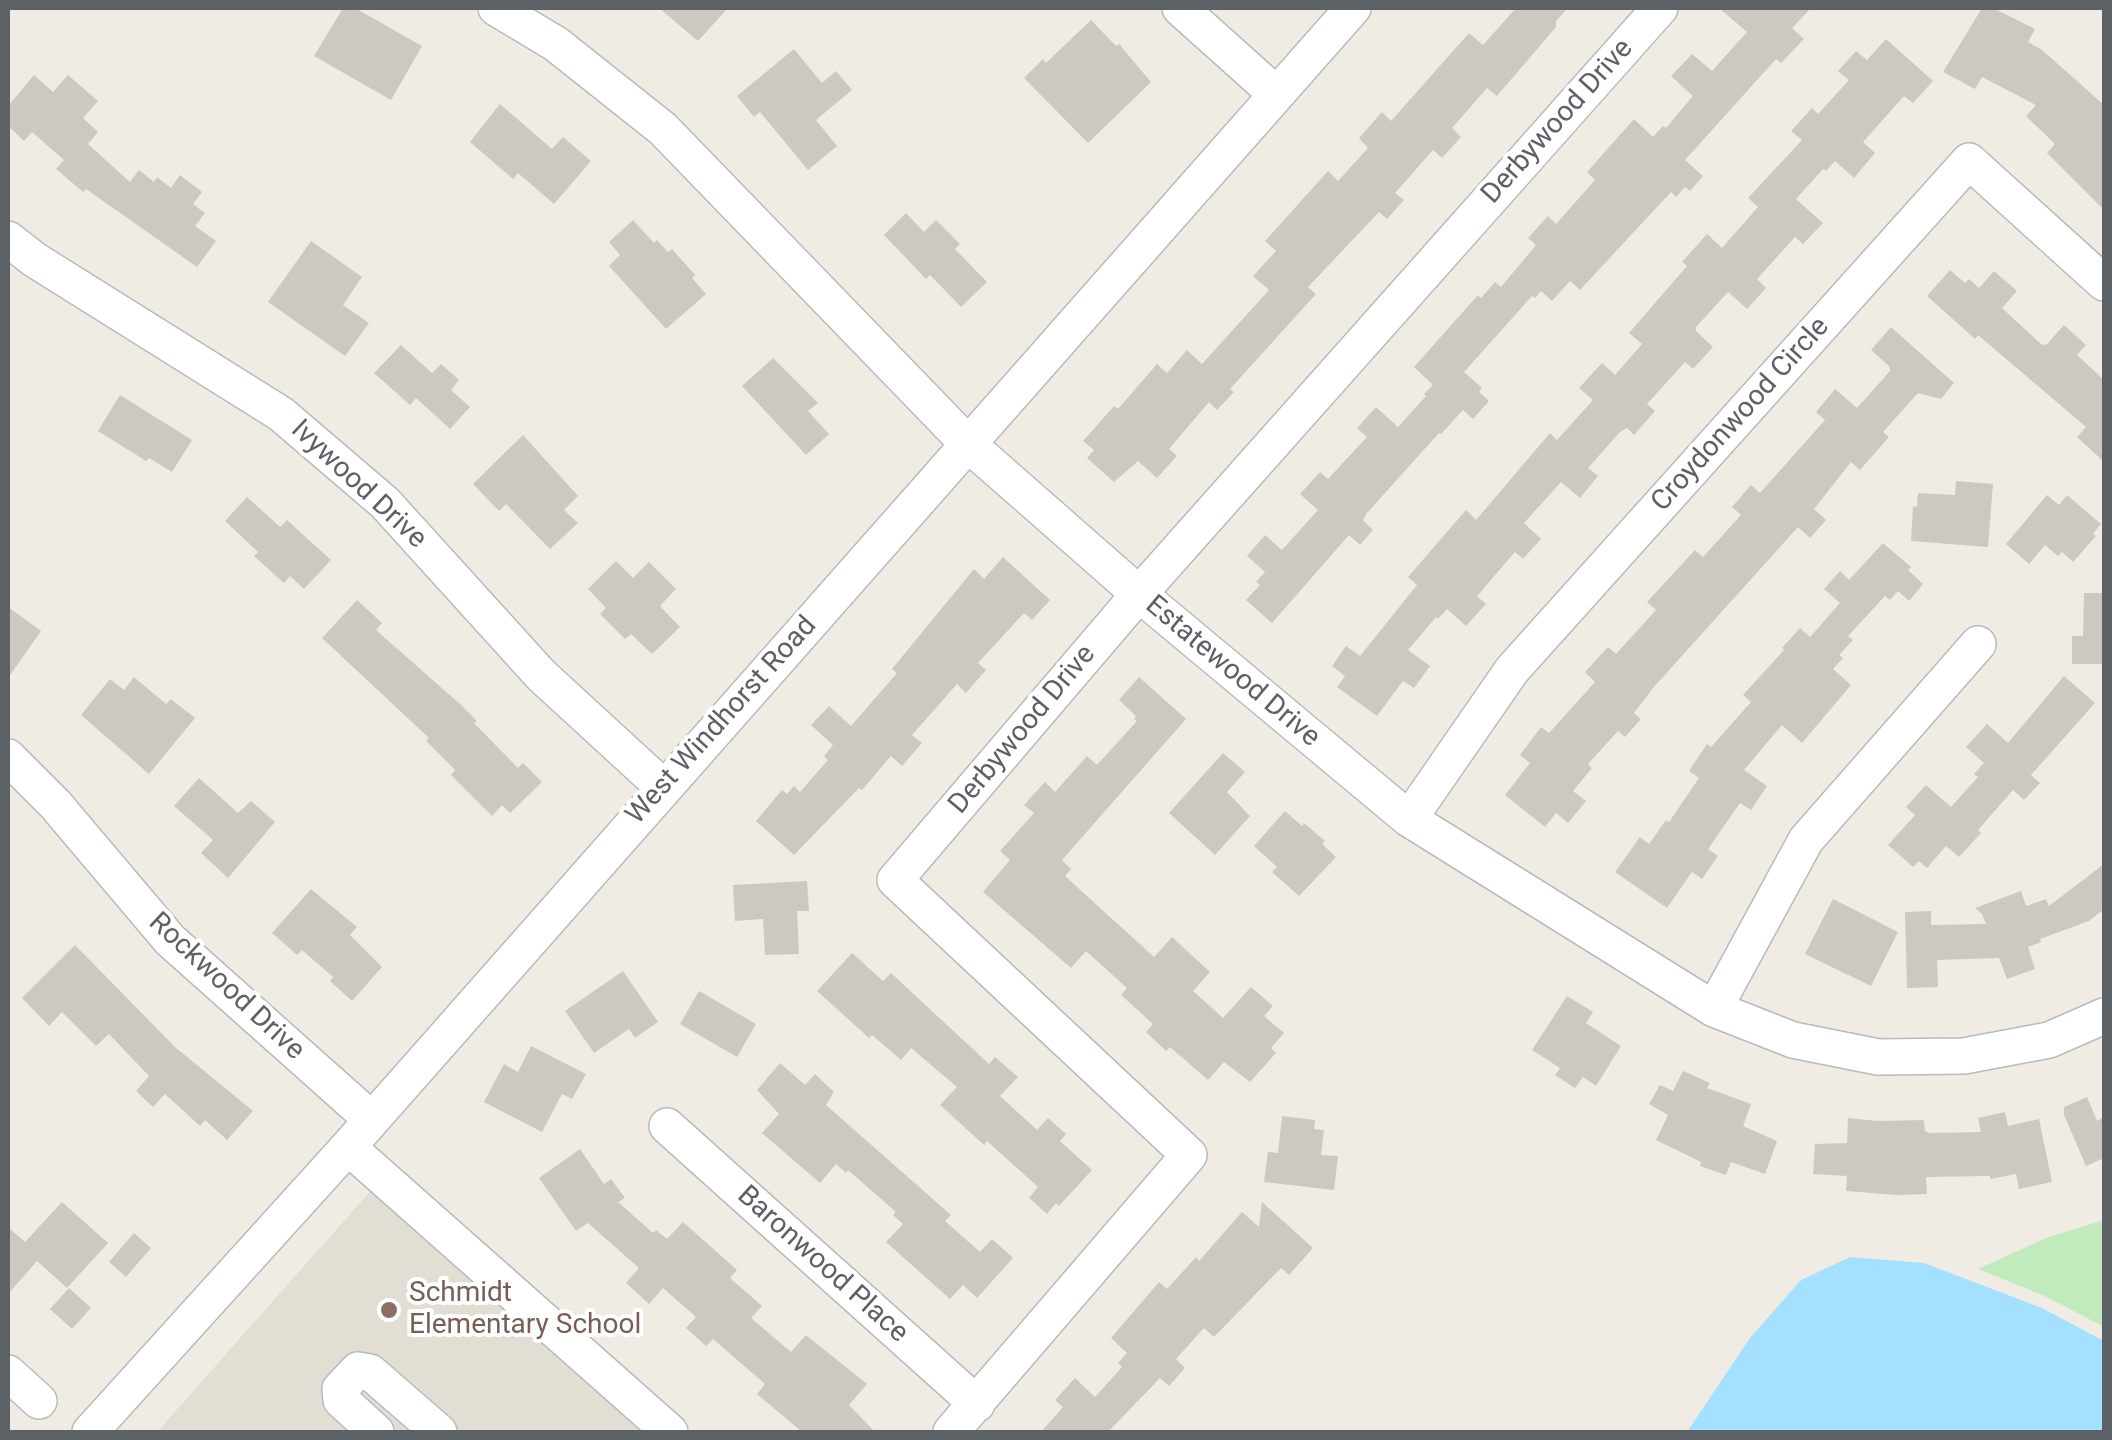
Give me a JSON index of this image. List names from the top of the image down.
{
  "streets": {
    "street": [
      "Derbywood Drive",
      "Croydonwood Circle",
      "Ivywood Drive",
      "Estatewood Drive",
      "West Windhorst Road",
      "Rockwood Drive",
      "Baronwood Place"
    ]
  },
  "crossings": [
    ["Derbywood Drive", "Estatewood Drive"],
    ["Derbywood Drive", "Baronwood Place"],
    ["Croydonwood Circle", "Estatewood Drive"],
    ["Ivywood Drive", "West Windhorst Road"],
    ["Estatewood Drive", "West Windhorst Road"],
    ["West Windhorst Road", "Rockwood Drive"]
  ],
  "places": ["Schmidt Elementary School"]
}
